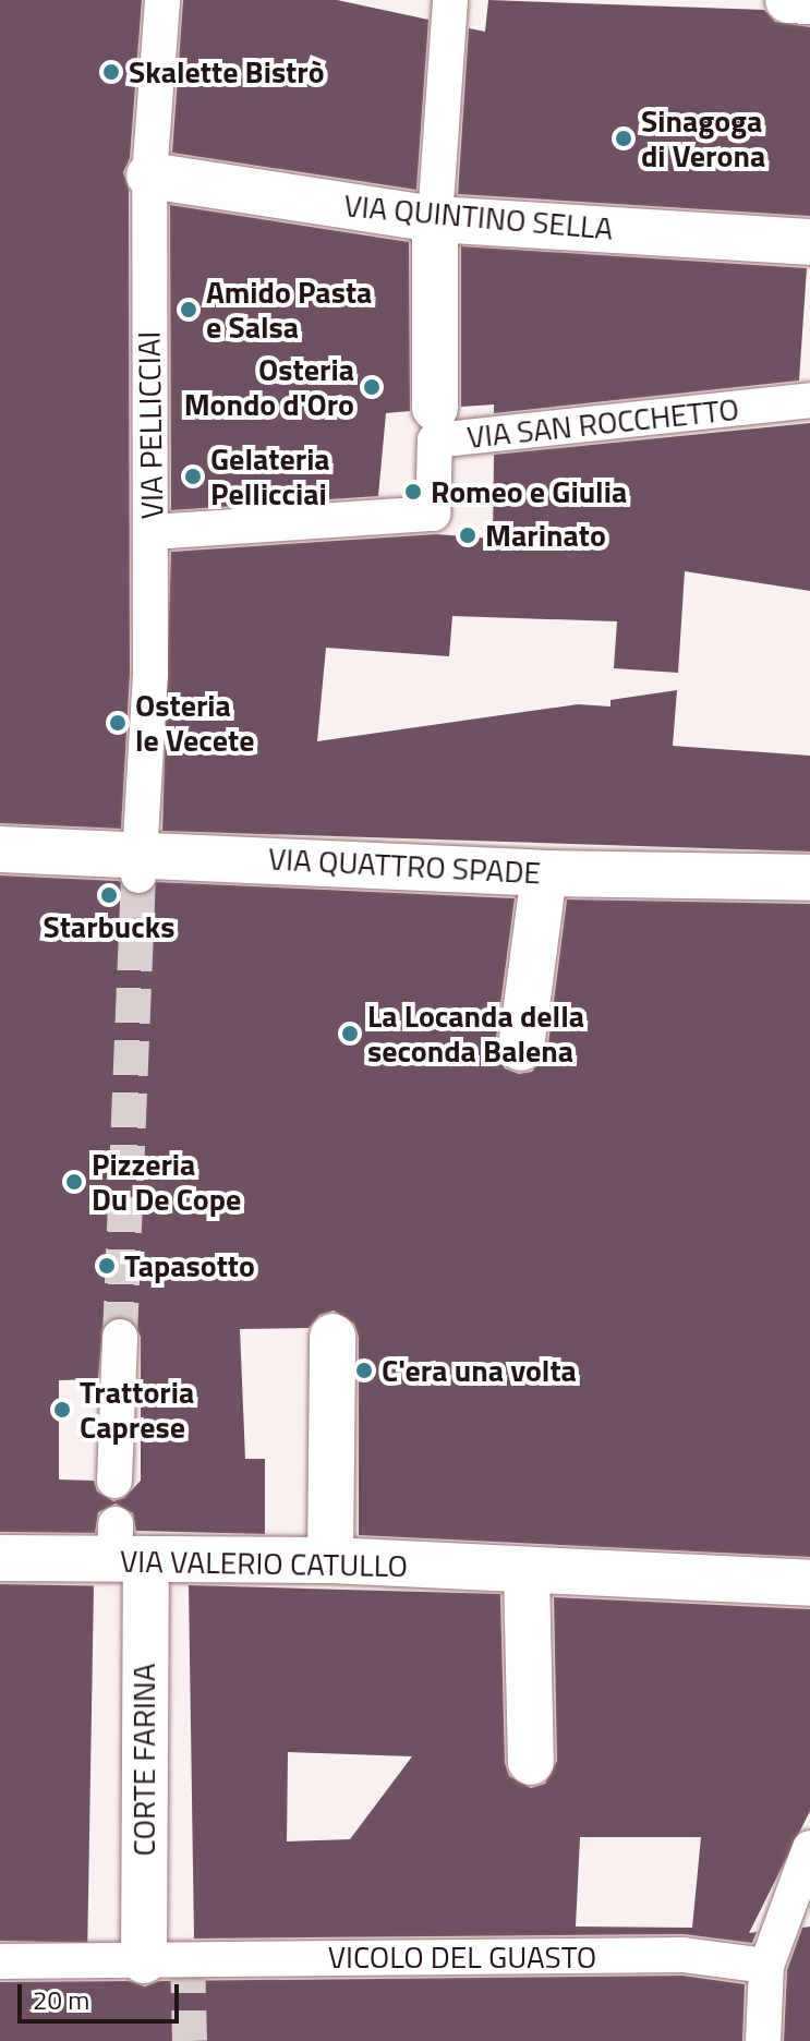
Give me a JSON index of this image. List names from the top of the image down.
{
  "streets": {
    "street": [
      "VIA QUINTINO SELLA",
      "VIA SAN ROCCHETTO",
      "VIA PELLICCIAI",
      "VIA QUATTRO SPADE",
      "VIA VALERIO CATULLO",
      "CORTE FARINA",
      "VICOLO DEL GUASTO"
    ]
  },
  "crossings": [
    ["VIA QUINTINO SELLA", "VIA PELLICCIAI"],
    ["VIA SAN ROCCHETTO", "VIA PELLICCIAI"],
    ["VIA PELLICCIAI", "VIA QUATTRO SPADE"],
    ["VIA VALERIO CATULLO", "CORTE FARINA"],
    ["CORTE FARINA", "VICOLO DEL GUASTO"]
  ],
  "places": [
    "Skalette Bistrò",
    "Sinagoga di Verona",
    "Amido Pasta e Salsa",
    "Osteria Mondo d'Oro",
    "Gelateria Pellicciai",
    "Romeo e Giulia",
    "Marinato",
    "Osteria le Vecete",
    "Starbucks",
    "La Locanda della seconda Balena",
    "Pizzeria Du De Cope",
    "Tapasotto",
    "C'era una volta",
    "Trattoria Caprese"
  ],
  "scale_bar": "20 m"
}
